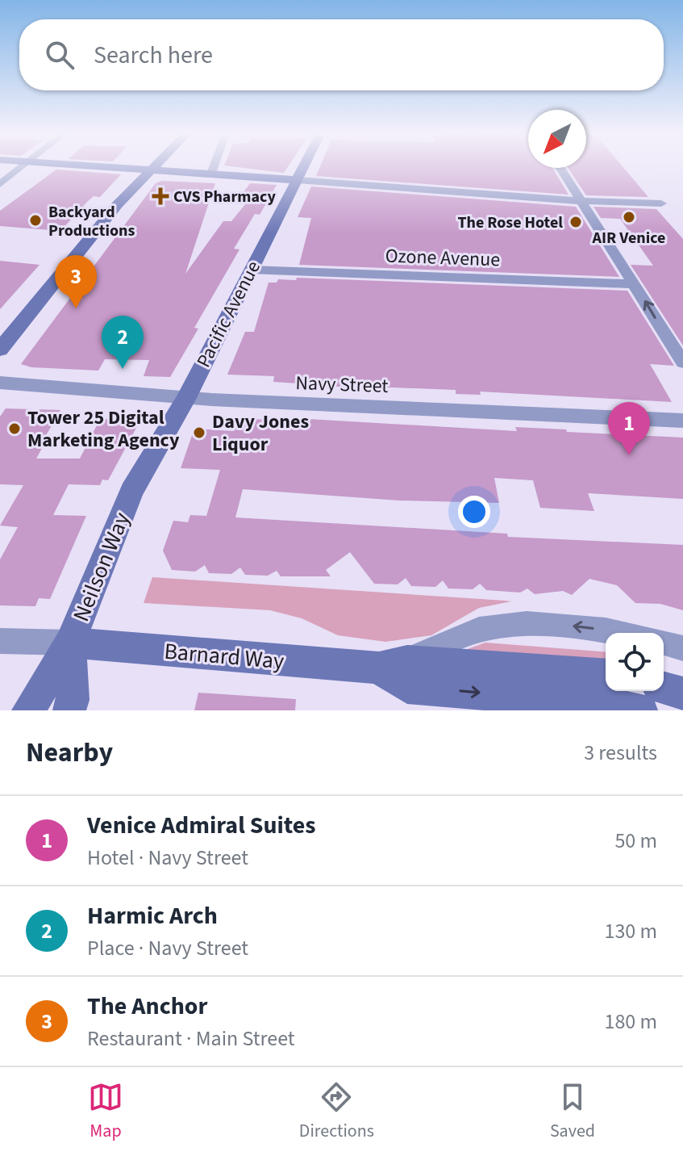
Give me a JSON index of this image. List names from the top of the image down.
{
  "streets": {
    "street": [
      "Ozone Avenue",
      "Pacific Avenue",
      "Navy Street",
      "Neilson Way",
      "Barnard Way"
    ]
  },
  "crossings": [
    ["Ozone Avenue", "Pacific Avenue"],
    ["Pacific Avenue", "Navy Street"],
    ["Pacific Avenue", "Neilson Way"],
    ["Neilson Way", "Barnard Way"]
  ],
  "places": {
    "health": ["CVS Pharmacy"],
    "other": [
      "AIR Venice",
      "Backyard Productions",
      "The Rose Hotel",
      "Tower 25 Digital Marketing Agency",
      "Davy Jones Liquor"
    ]
  },
  "north": "bottom left",
  "page": {
    "search": "Search here",
    "pins": ["3", "2", "1"],
    "heading": ["Nearby", "3 results"],
    "list": [
      {
        "mark": "1",
        "name": "Venice Admiral Suites",
        "note": "Hotel · Navy Street",
        "value": "50 m"
      },
      {
        "mark": "2",
        "name": "Harmic Arch",
        "note": "Place · Navy Street",
        "value": "130 m"
      },
      {
        "mark": "3",
        "name": "The Anchor",
        "note": "Restaurant · Main Street",
        "value": "180 m"
      }
    ],
    "nav": ["Map", "Directions", "Saved"]
  }
}
